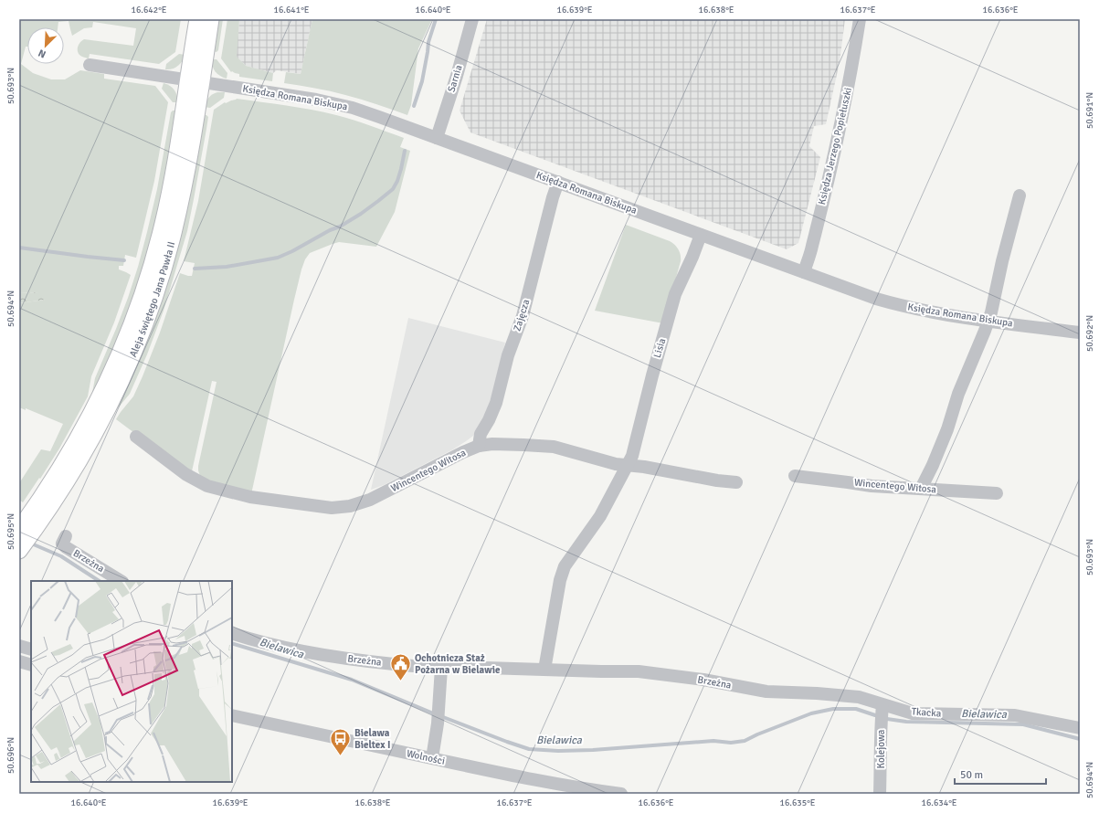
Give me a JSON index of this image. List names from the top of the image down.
{
  "streets": {
    "main road": ["Aleja świętego Jana Pawła II"],
    "street": [
      "Sarnia",
      "Księdza Romana Biskupa",
      "Księdza Jerzego Popiełuszki",
      "Zajęcza",
      "Lisia",
      "Wincentego Witosa",
      "Brzeżna",
      "Tkacka",
      "Kolejowa",
      "Wolności"
    ]
  },
  "crossings": [
    ["Sarnia", "Księdza Romana Biskupa"],
    ["Księdza Romana Biskupa", "Księdza Jerzego Popiełuszki"],
    ["Księdza Romana Biskupa", "Aleja świętego Jana Pawła II"],
    ["Księdza Romana Biskupa", "Zajęcza"],
    ["Księdza Romana Biskupa", "Lisia"],
    ["Zajęcza", "Wincentego Witosa"],
    ["Lisia", "Wincentego Witosa"],
    ["Brzeżna", "Tkacka"],
    ["Brzeżna", "Kolejowa"],
    ["Tkacka", "Kolejowa"]
  ],
  "water": ["Bielawica"],
  "places": {
    "public building": ["Ochotnicza Staż Pożarna w Bielawie"],
    "bus stop": ["Bielawa Bieltex I"]
  },
  "scale_bar": "50 m",
  "north": "bottom left",
  "coordinates": [
    "16.642°E",
    "16.641°E",
    "16.640°E",
    "16.639°E",
    "16.638°E",
    "16.637°E",
    "16.636°E",
    "50.693°N",
    "50.691°N",
    "50.694°N",
    "50.692°N",
    "50.695°N",
    "50.696°N",
    "16.635°E",
    "16.634°E"
  ]
}
